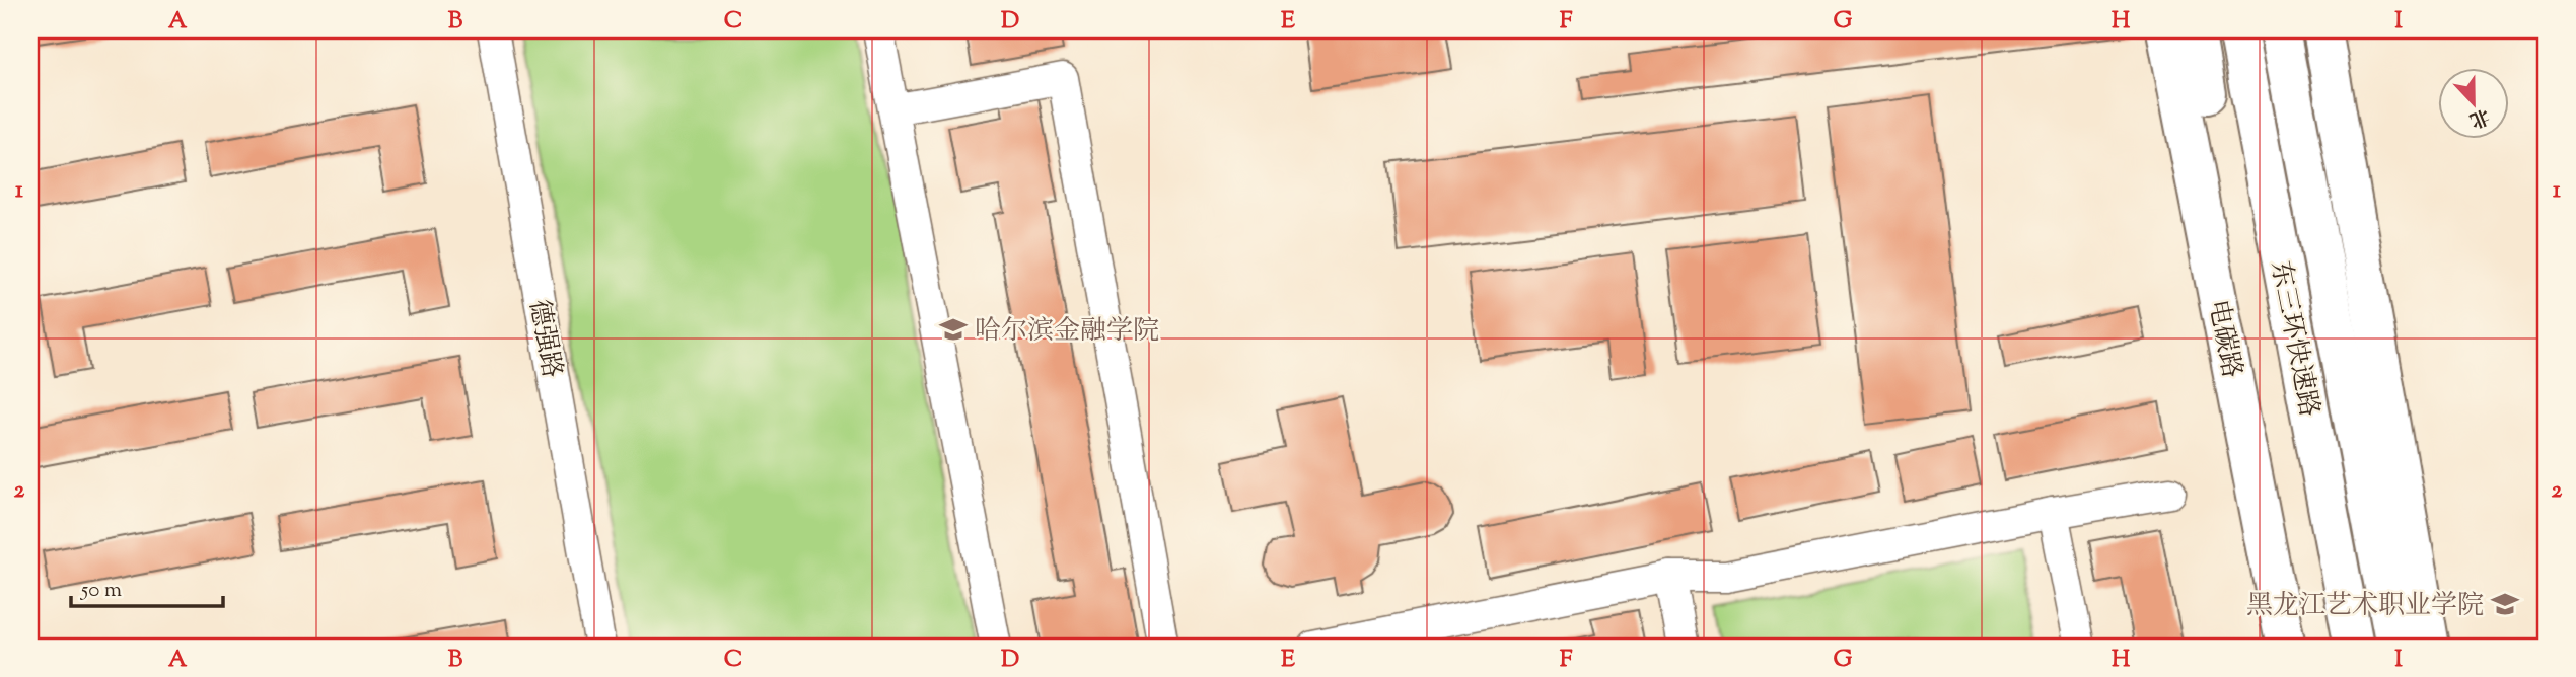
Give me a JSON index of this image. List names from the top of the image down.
{
  "streets": {
    "highway": ["电碳路", "东三环快速路"],
    "street": ["德强路"]
  },
  "places": {
    "school or university": ["哈尔滨金融学院", "黑龙江艺术职业学院"]
  },
  "scale_bar": "50 m",
  "north": "bottom",
  "grid": {
    "columns": [
      "A",
      "B",
      "C",
      "D",
      "E",
      "F",
      "G",
      "H",
      "I"
    ],
    "rows": ["1", "2"]
  }
}
